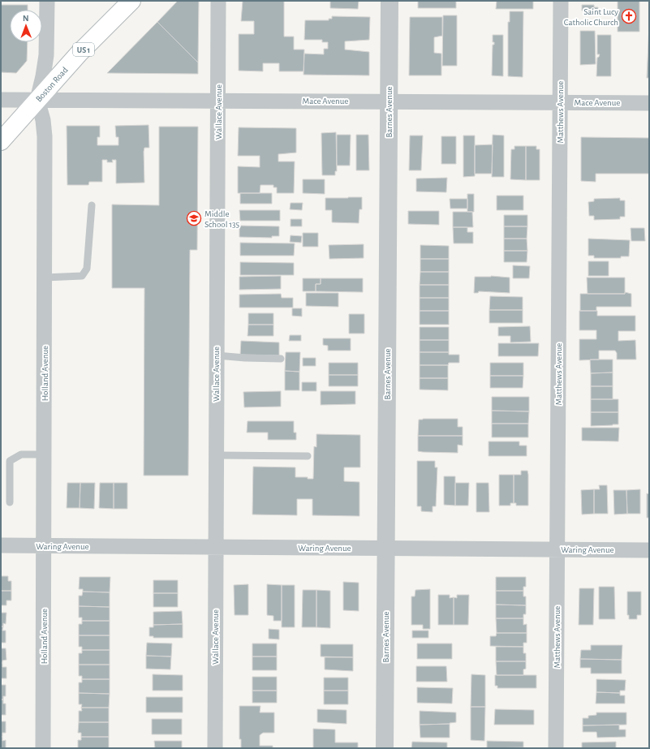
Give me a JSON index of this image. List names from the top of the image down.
{
  "streets": {
    "main road": ["US 1", "Boston Road"],
    "street": [
      "Mace Avenue",
      "Wallace Avenue",
      "Barnes Avenue",
      "Matthews Avenue",
      "Holland Avenue",
      "Waring Avenue"
    ]
  },
  "crossings": [
    ["Boston Road", "Mace Avenue"],
    ["Boston Road", "Holland Avenue"],
    ["Mace Avenue", "Wallace Avenue"],
    ["Mace Avenue", "Barnes Avenue"],
    ["Mace Avenue", "Matthews Avenue"],
    ["Mace Avenue", "Holland Avenue"],
    ["Wallace Avenue", "Waring Avenue"],
    ["Barnes Avenue", "Waring Avenue"],
    ["Matthews Avenue", "Waring Avenue"],
    ["Holland Avenue", "Waring Avenue"]
  ],
  "places": {
    "church": ["Saint Lucy Catholic Church"],
    "school or university": ["Middle School 135"]
  },
  "north": "top"
}
